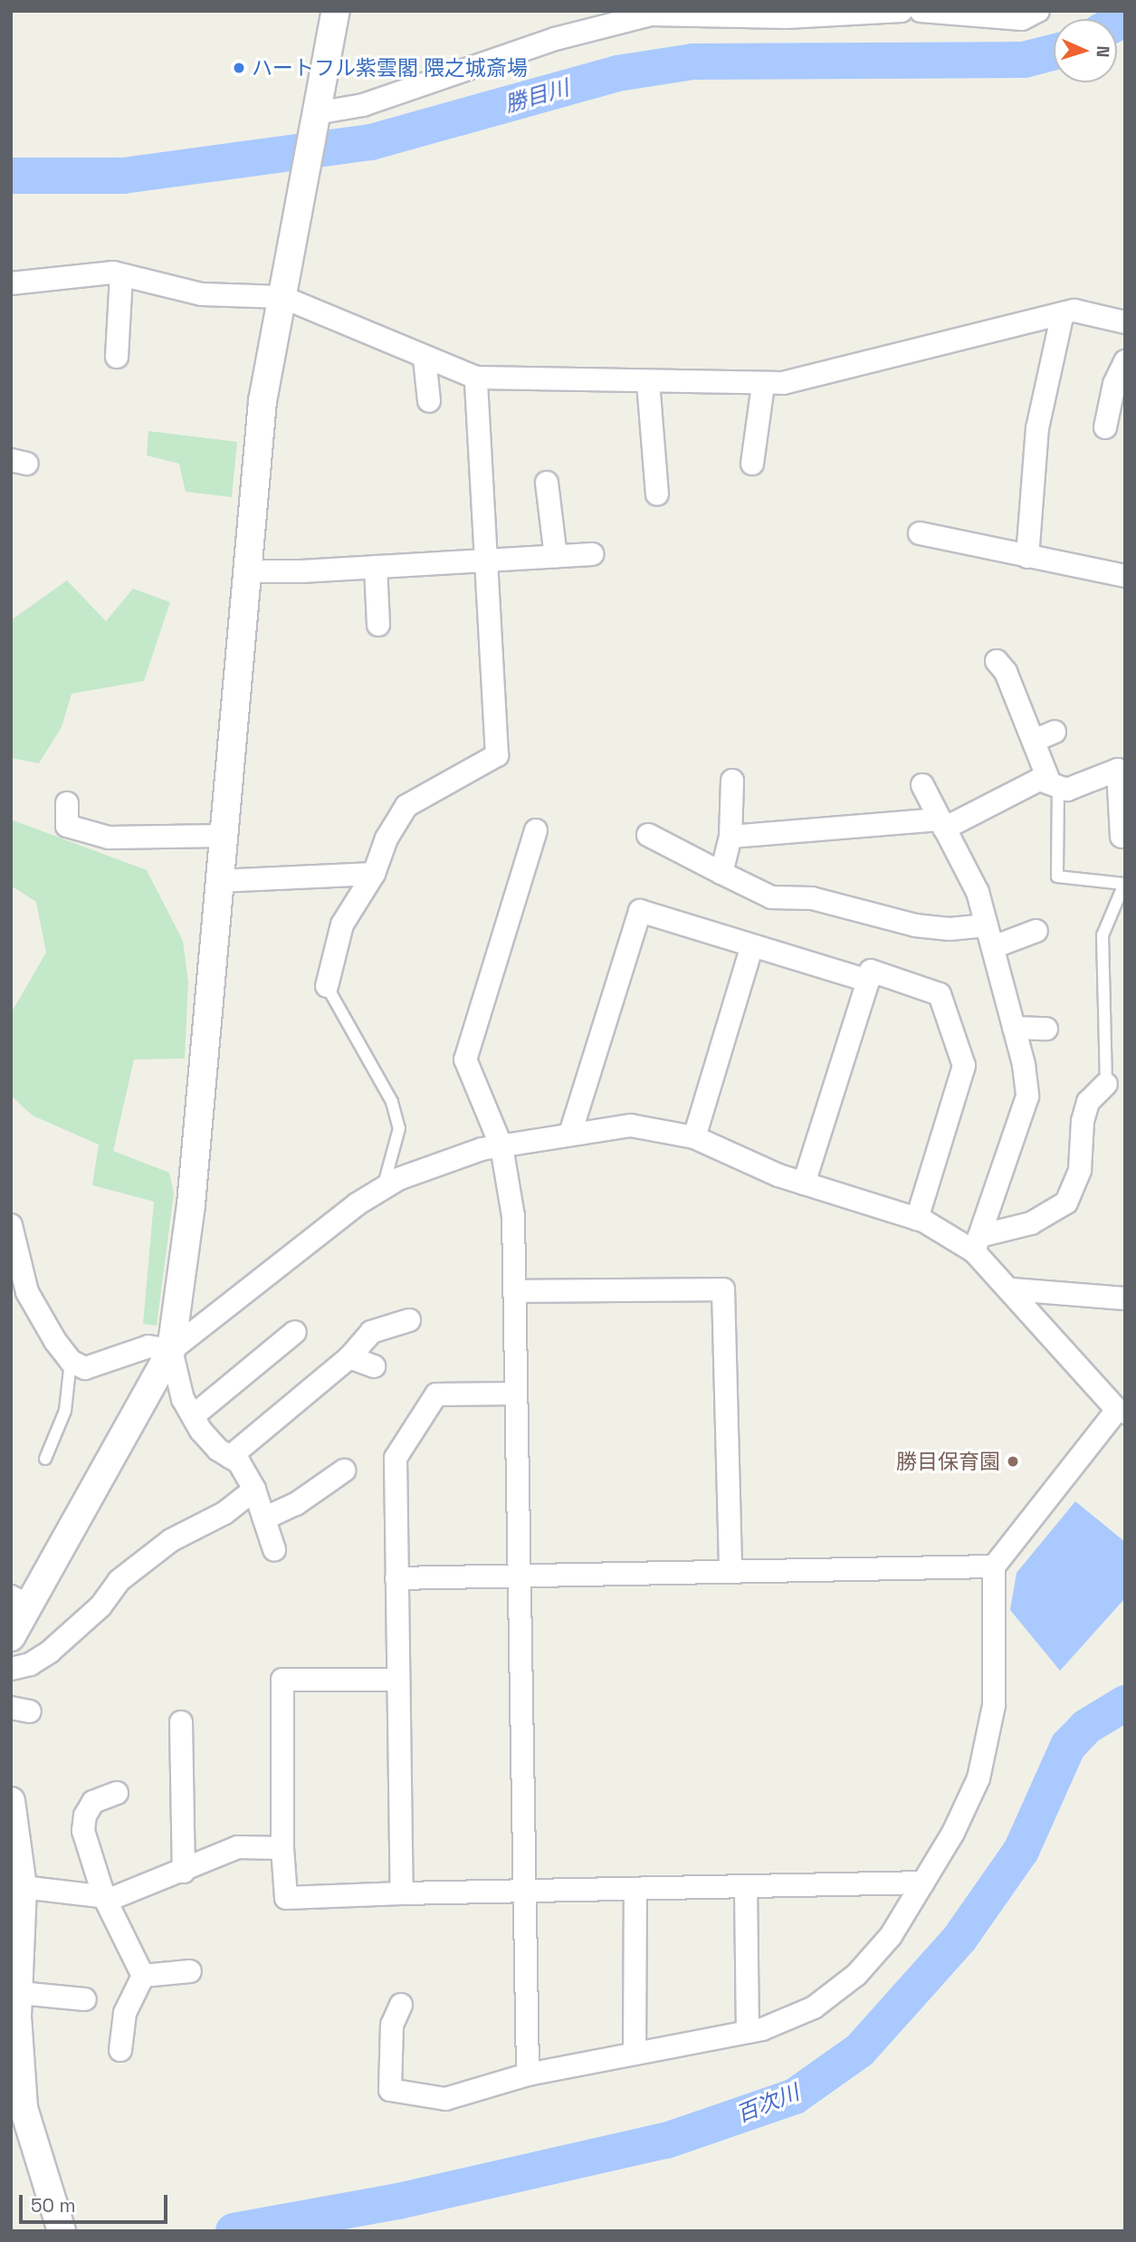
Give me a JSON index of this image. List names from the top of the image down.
{
  "water": ["勝目川", "百次川"],
  "places": ["ハートフル紫雲閣 隈之城斎場", "勝目保育園"],
  "scale_bar": "50 m",
  "north": "right"
}
